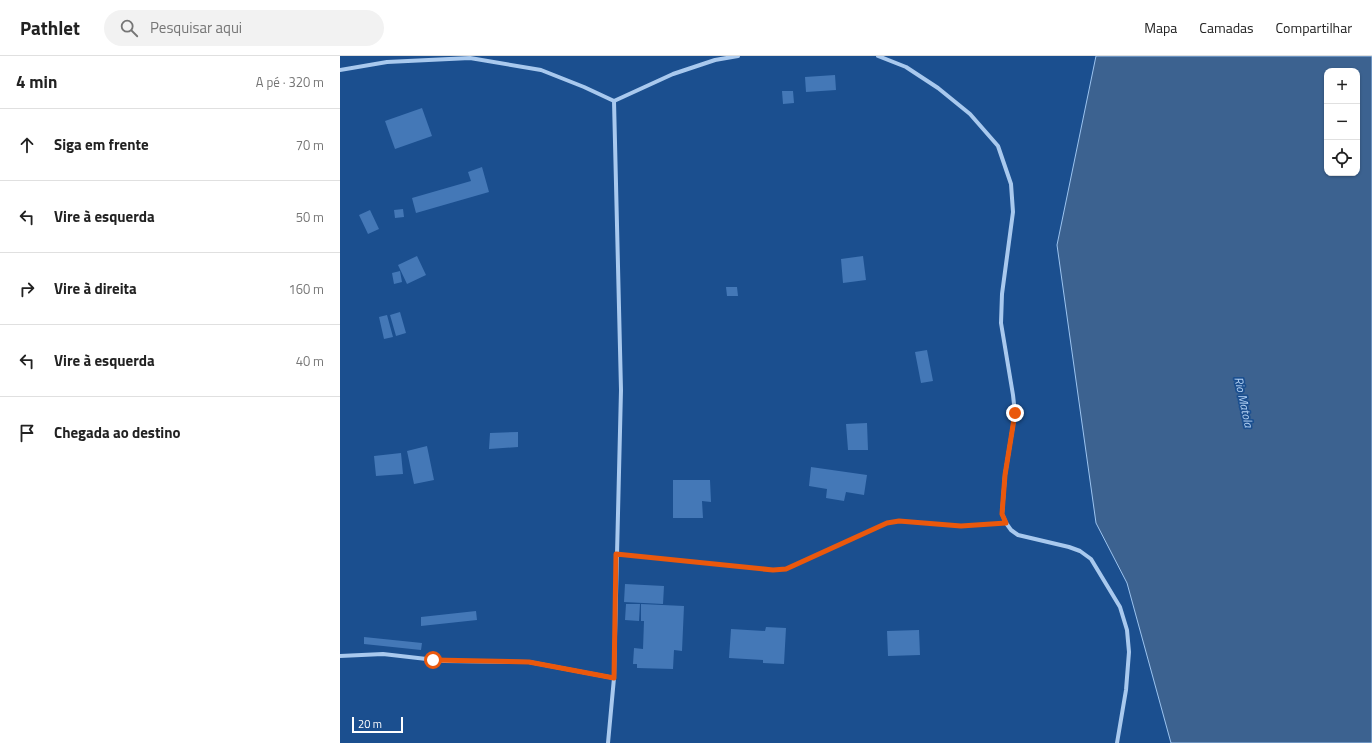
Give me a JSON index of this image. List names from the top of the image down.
{
  "water": ["Rio Matola"],
  "scale_bar": "20 m",
  "page": {
    "header": "Pathlet",
    "search": "Pesquisar aqui",
    "nav": ["Mapa", "Camadas", "Compartilhar"],
    "heading": ["4 min", "A pé · 320 m"],
    "map_buttons": ["+", "−"],
    "list": [
      ["Siga em frente", "70 m"],
      ["Vire à esquerda", "50 m"],
      ["Vire à direita", "160 m"],
      ["Vire à esquerda", "40 m"],
      "Chegada ao destino"
    ],
    "scale": "20 m"
  }
}
